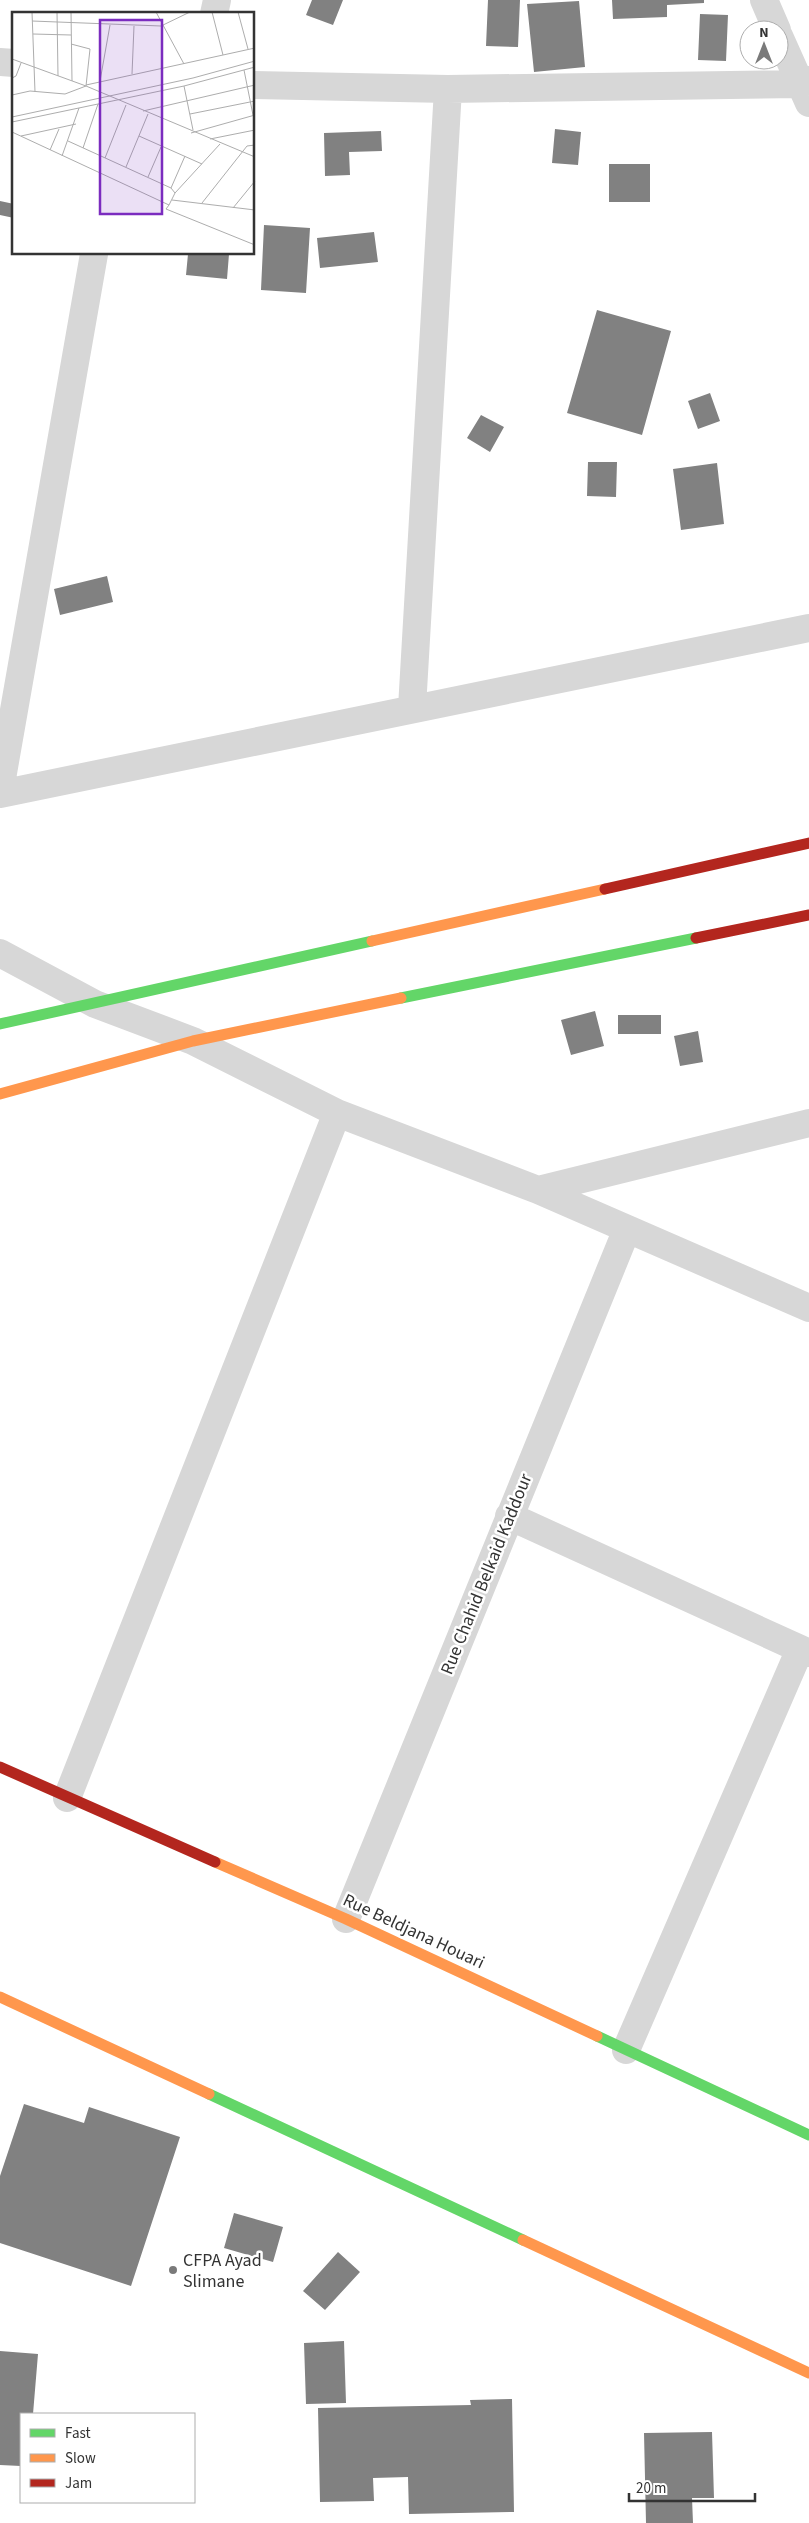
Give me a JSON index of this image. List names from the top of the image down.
{
  "streets": {
    "street": ["Rue Chahid Belkaid Kaddour", "Rue Beldjana Houari"]
  },
  "crossings": [
    ["Rue Chahid Belkaid Kaddour", "Rue Beldjana Houari"]
  ],
  "places": ["CFPA Ayad Slimane"],
  "legend": ["Fast", "Slow", "Jam"],
  "scale_bar": "20 m",
  "north": "top"
}
